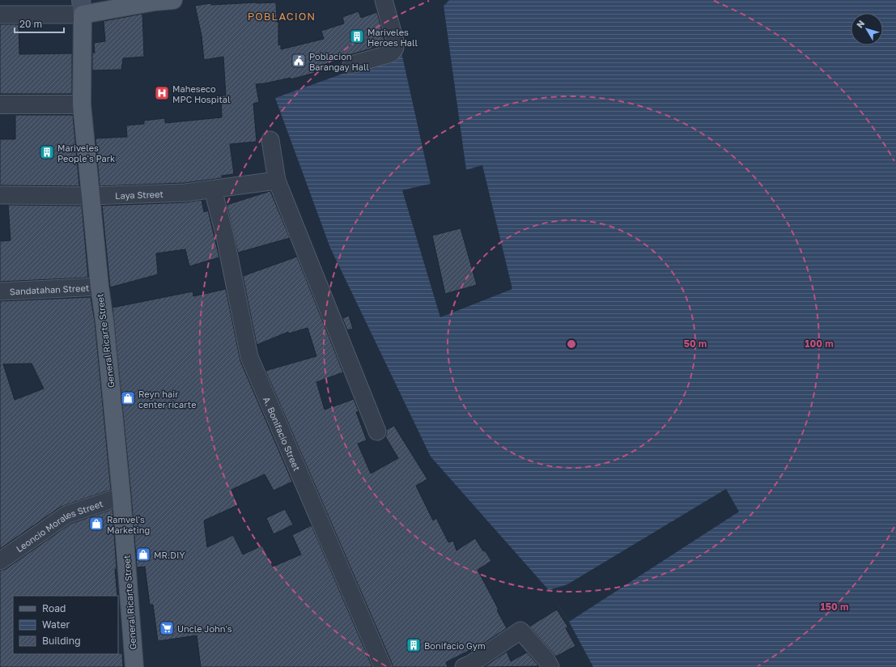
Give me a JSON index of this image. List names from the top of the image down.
{
  "streets": {
    "main road": ["General Ricarte Street"],
    "street": [
      "Laya Street",
      "Sandatahan Street",
      "A. Bonifacio Street",
      "Leoncio Morales Street"
    ]
  },
  "crossings": [
    ["Laya Street", "General Ricarte Street"],
    ["Laya Street", "A. Bonifacio Street"],
    ["Sandatahan Street", "General Ricarte Street"],
    ["General Ricarte Street", "Leoncio Morales Street"]
  ],
  "districts": ["POBLACION"],
  "places": {
    "building": ["Mariveles Heroes Hall", "Mariveles People's Park", "Bonifacio Gym"],
    "public building": ["Poblacion Barangay Hall"],
    "hospital": ["Maheseco MPC Hospital"],
    "shop": ["Reyn hair center ricarte", "Ramvel's Marketing", "MR.DIY"],
    "supermarket": ["Uncle John's"]
  },
  "legend": ["Road", "Water", "Building"],
  "scale_bar": "20 m",
  "north": "top left",
  "rings": ["50 m", "100 m", "150 m"]
}
